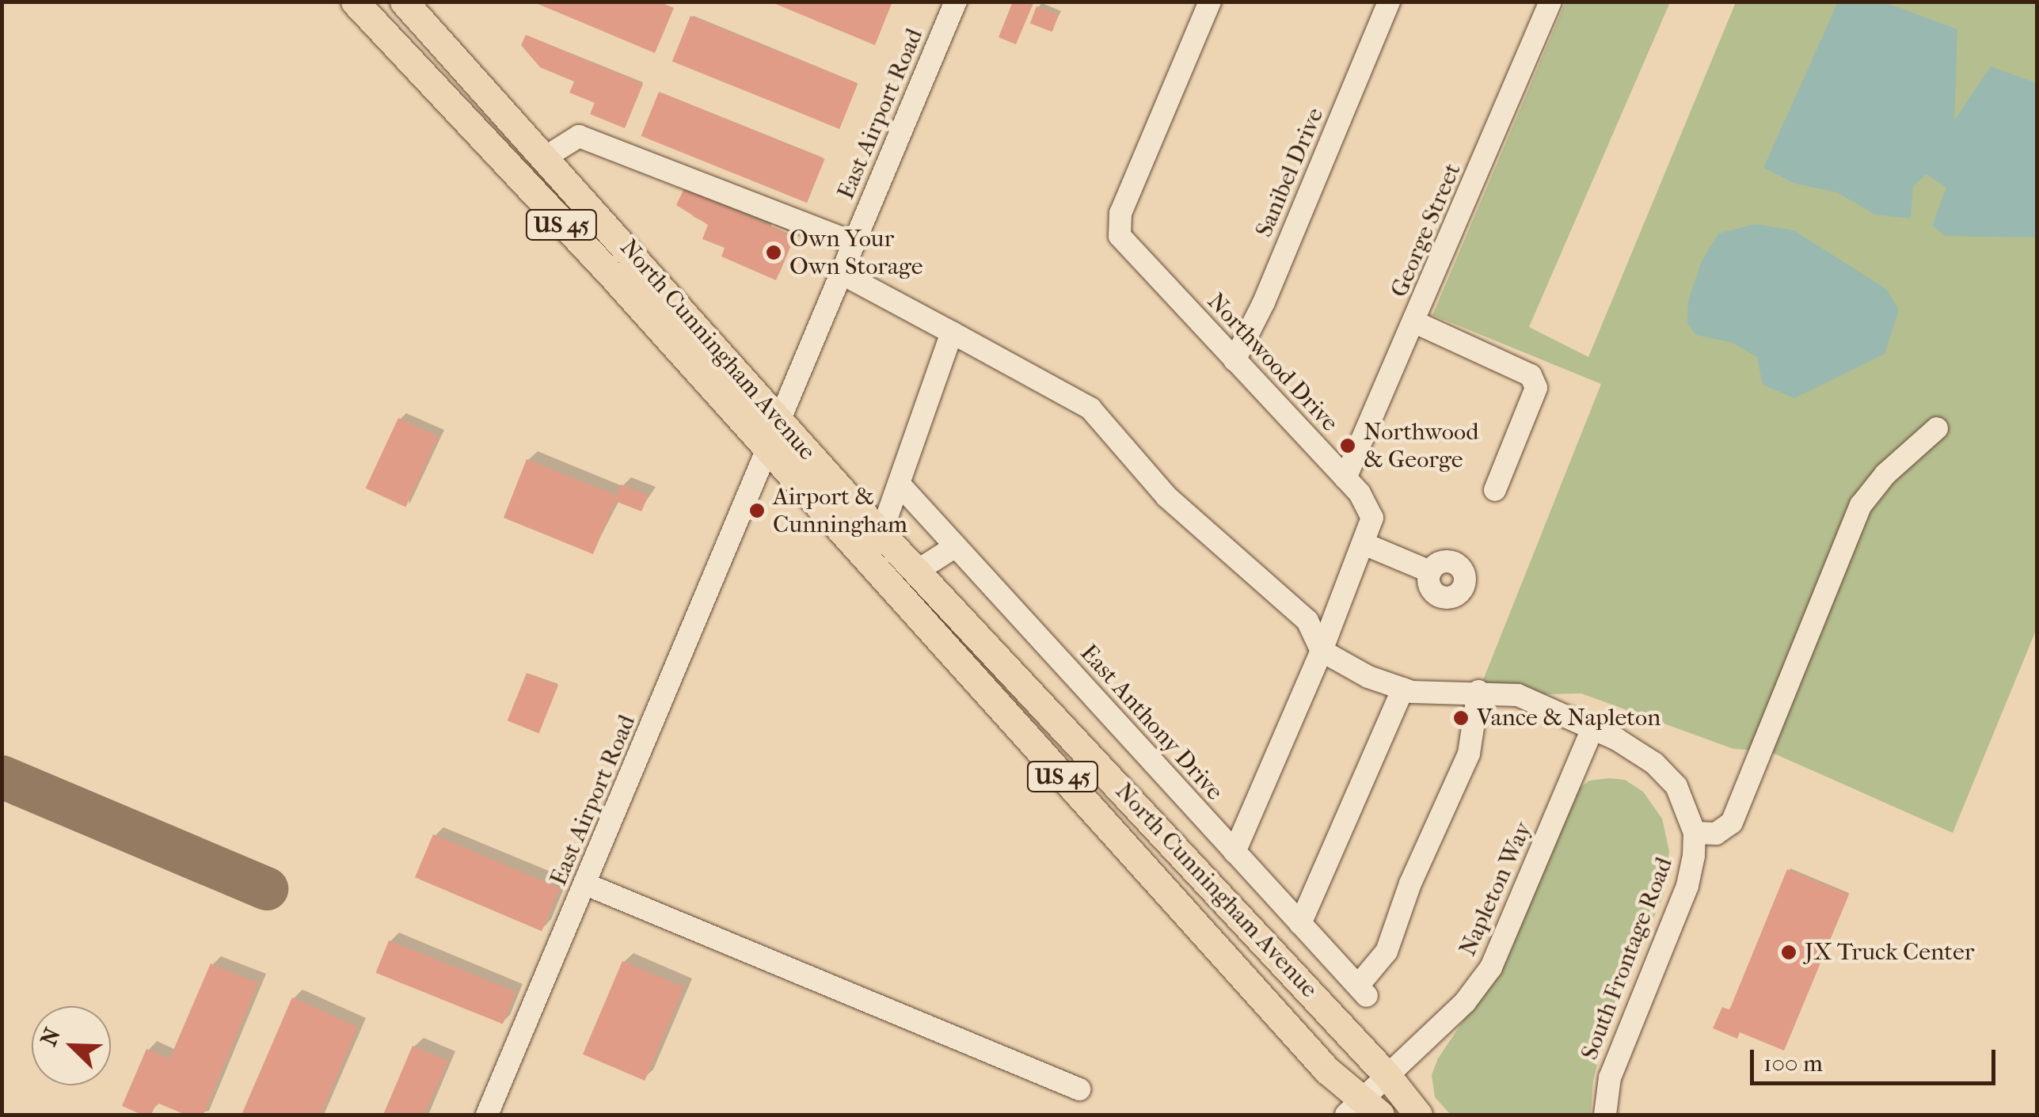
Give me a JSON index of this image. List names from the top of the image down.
{
  "streets": {
    "main road": ["US 45", "North Cunningham Avenue"],
    "street": [
      "East Airport Road",
      "Sanibel Drive",
      "George Street",
      "Northwood Drive",
      "East Anthony Drive",
      "Napleton Way",
      "South Frontage Road"
    ]
  },
  "crossings": [
    ["East Airport Road", "North Cunningham Avenue"],
    ["Sanibel Drive", "Northwood Drive"],
    ["George Street", "Northwood Drive"],
    ["North Cunningham Avenue", "Napleton Way"],
    ["Northwood Drive", "East Anthony Drive"],
    ["Northwood Drive", "South Frontage Road"],
    ["East Anthony Drive", "South Frontage Road"],
    ["Napleton Way", "South Frontage Road"]
  ],
  "places": [
    "Own Your Own Storage",
    "Northwood & George",
    "Airport & Cunningham",
    "Vance & Napleton",
    "JX Truck Center"
  ],
  "scale_bar": "100 m",
  "north": "top left"
}
